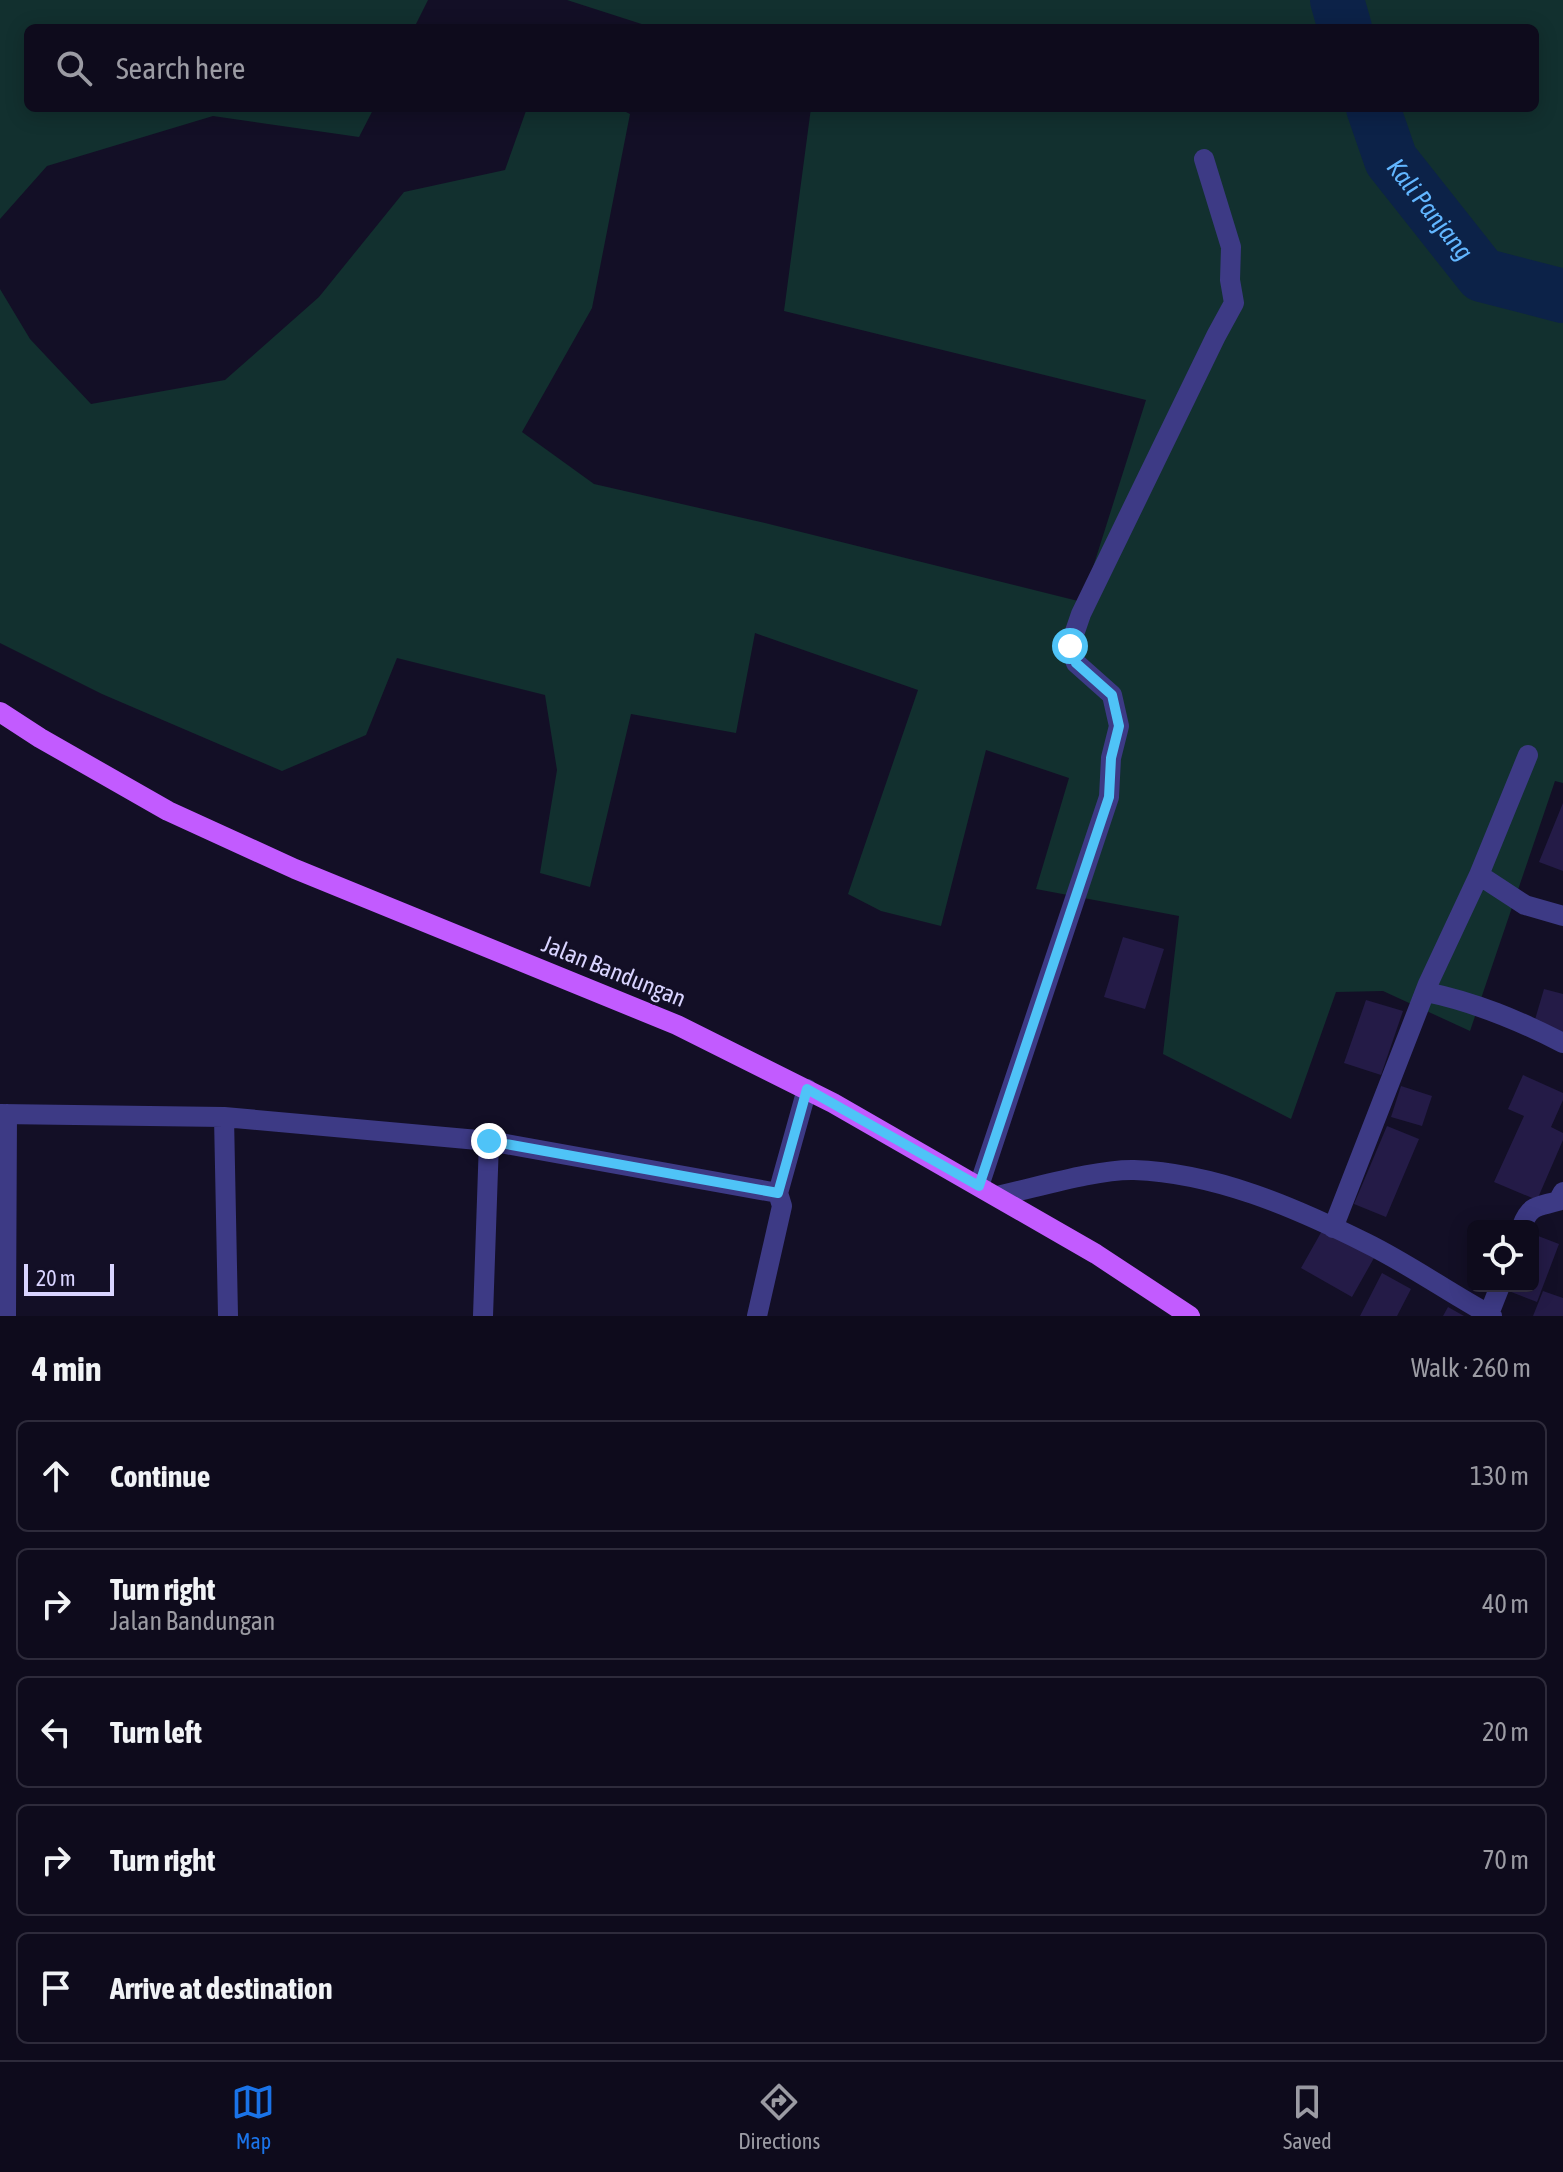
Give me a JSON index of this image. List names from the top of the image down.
{
  "streets": {
    "main road": ["Jalan Bandungan"]
  },
  "water": ["Kali Panjang"],
  "scale_bar": "20 m",
  "page": {
    "search": "Search here",
    "scale": "20 m",
    "heading": ["4 min", "Walk · 260 m"],
    "list": [
      ["Continue", "130 m"],
      ["Turn right", "Jalan Bandungan", "40 m"],
      ["Turn left", "20 m"],
      ["Turn right", "70 m"],
      "Arrive at destination"
    ],
    "nav": ["Map", "Directions", "Saved"]
  }
}
